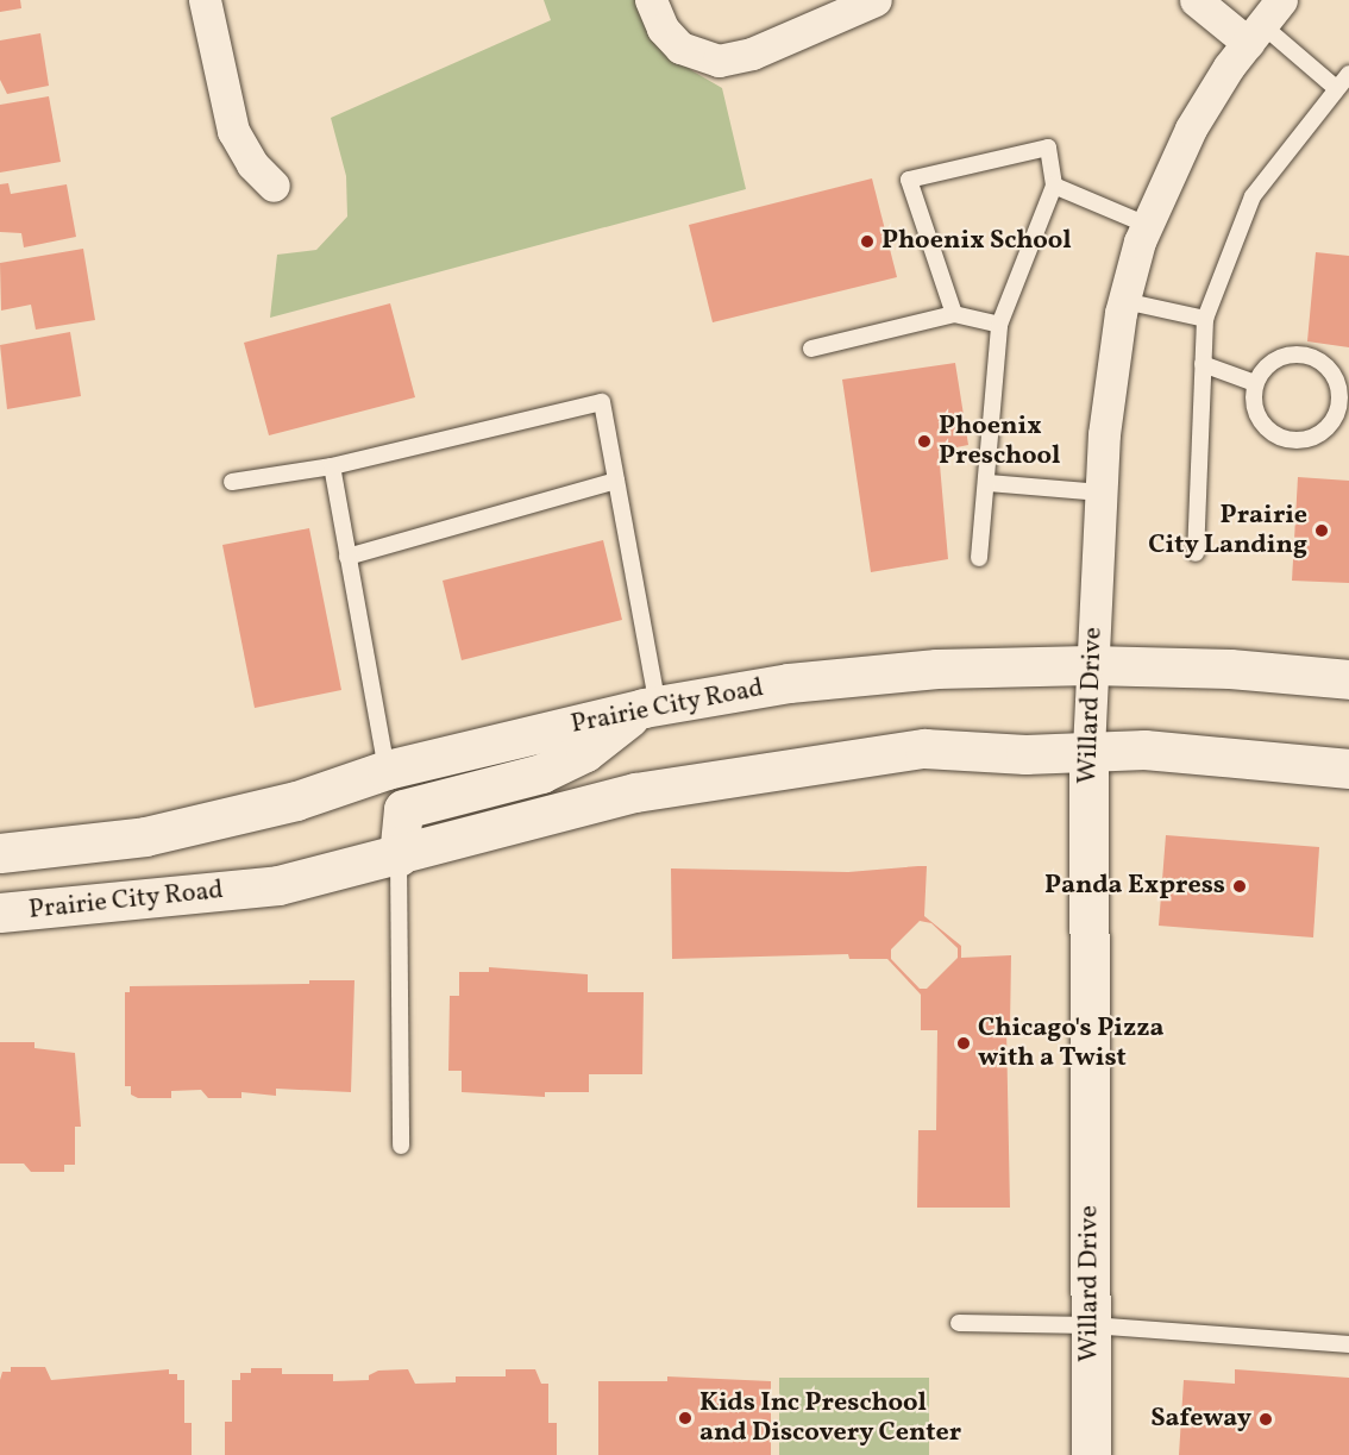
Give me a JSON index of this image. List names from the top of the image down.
{
  "streets": {
    "main road": ["Willard Drive", "Prairie City Road"]
  },
  "crossings": [
    ["Willard Drive", "Prairie City Road"]
  ],
  "places": [
    "Phoenix School",
    "Phoenix Preschool",
    "Prairie City Landing",
    "Panda Express",
    "Chicago's Pizza with a Twist",
    "Kids Inc Preschool and Discovery Center",
    "Safeway"
  ]
}
